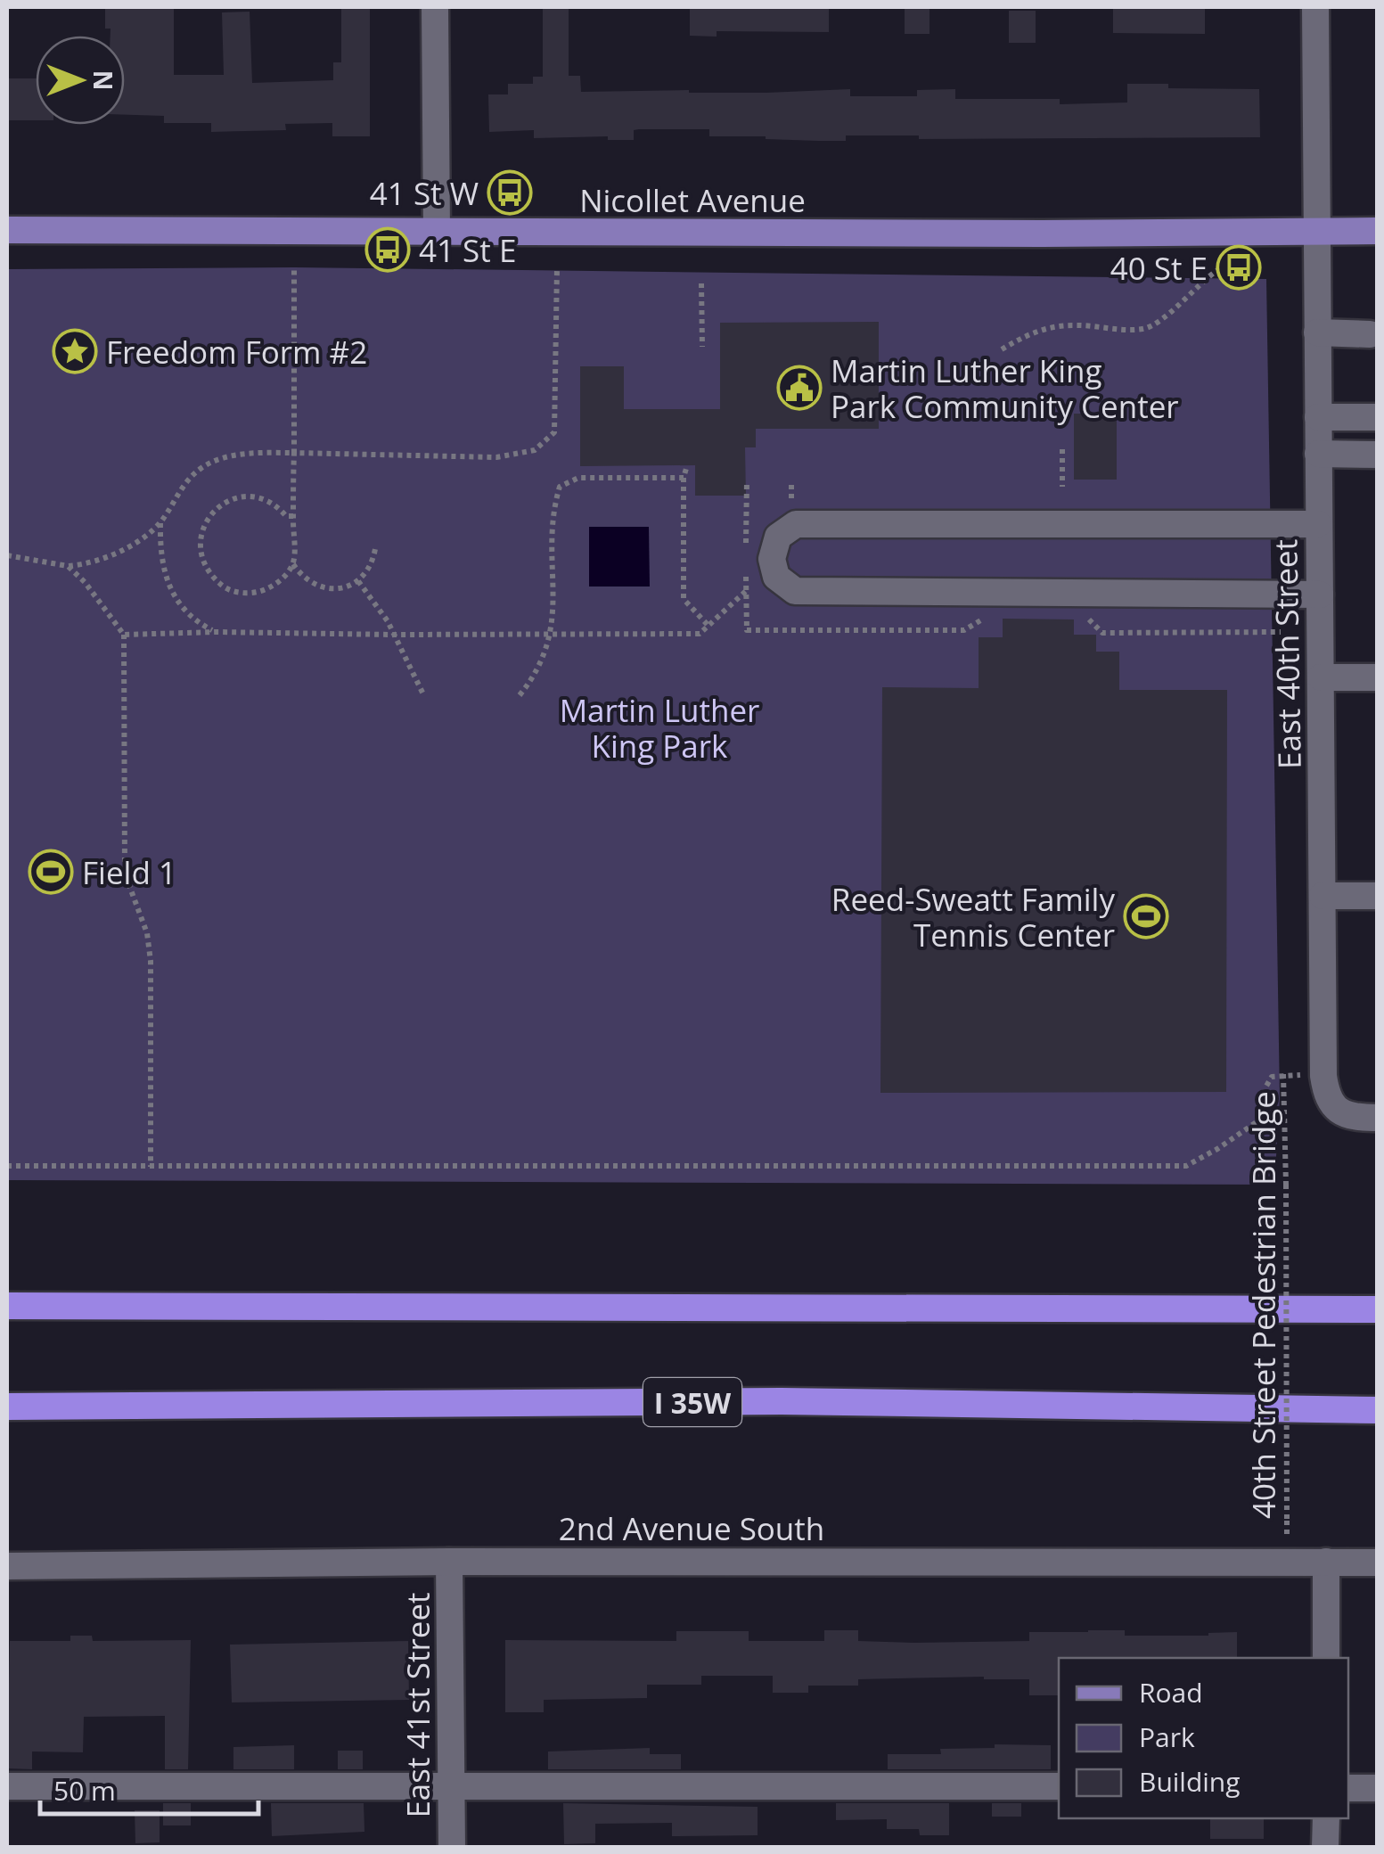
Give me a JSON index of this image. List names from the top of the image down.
{
  "streets": {
    "highway": ["I 35W"],
    "main road": ["Nicollet Avenue"],
    "street": ["East 40th Street", "2nd Avenue South", "East 41st Street"],
    "path": ["40th Street Pedestrian Bridge"]
  },
  "crossings": [
    ["Nicollet Avenue", "East 40th Street"],
    ["2nd Avenue South", "East 41st Street"]
  ],
  "parks": ["Martin Luther King Park"],
  "places": {
    "bus stop": ["41 St W", "41 St E", "40 St E"],
    "place": ["Freedom Form #2"],
    "public building": ["Martin Luther King Park Community Center"],
    "sports": ["Field 1", "Reed-Sweatt Family Tennis Center"]
  },
  "legend": ["Road", "Park", "Building"],
  "scale_bar": "50 m",
  "north": "right"
}
